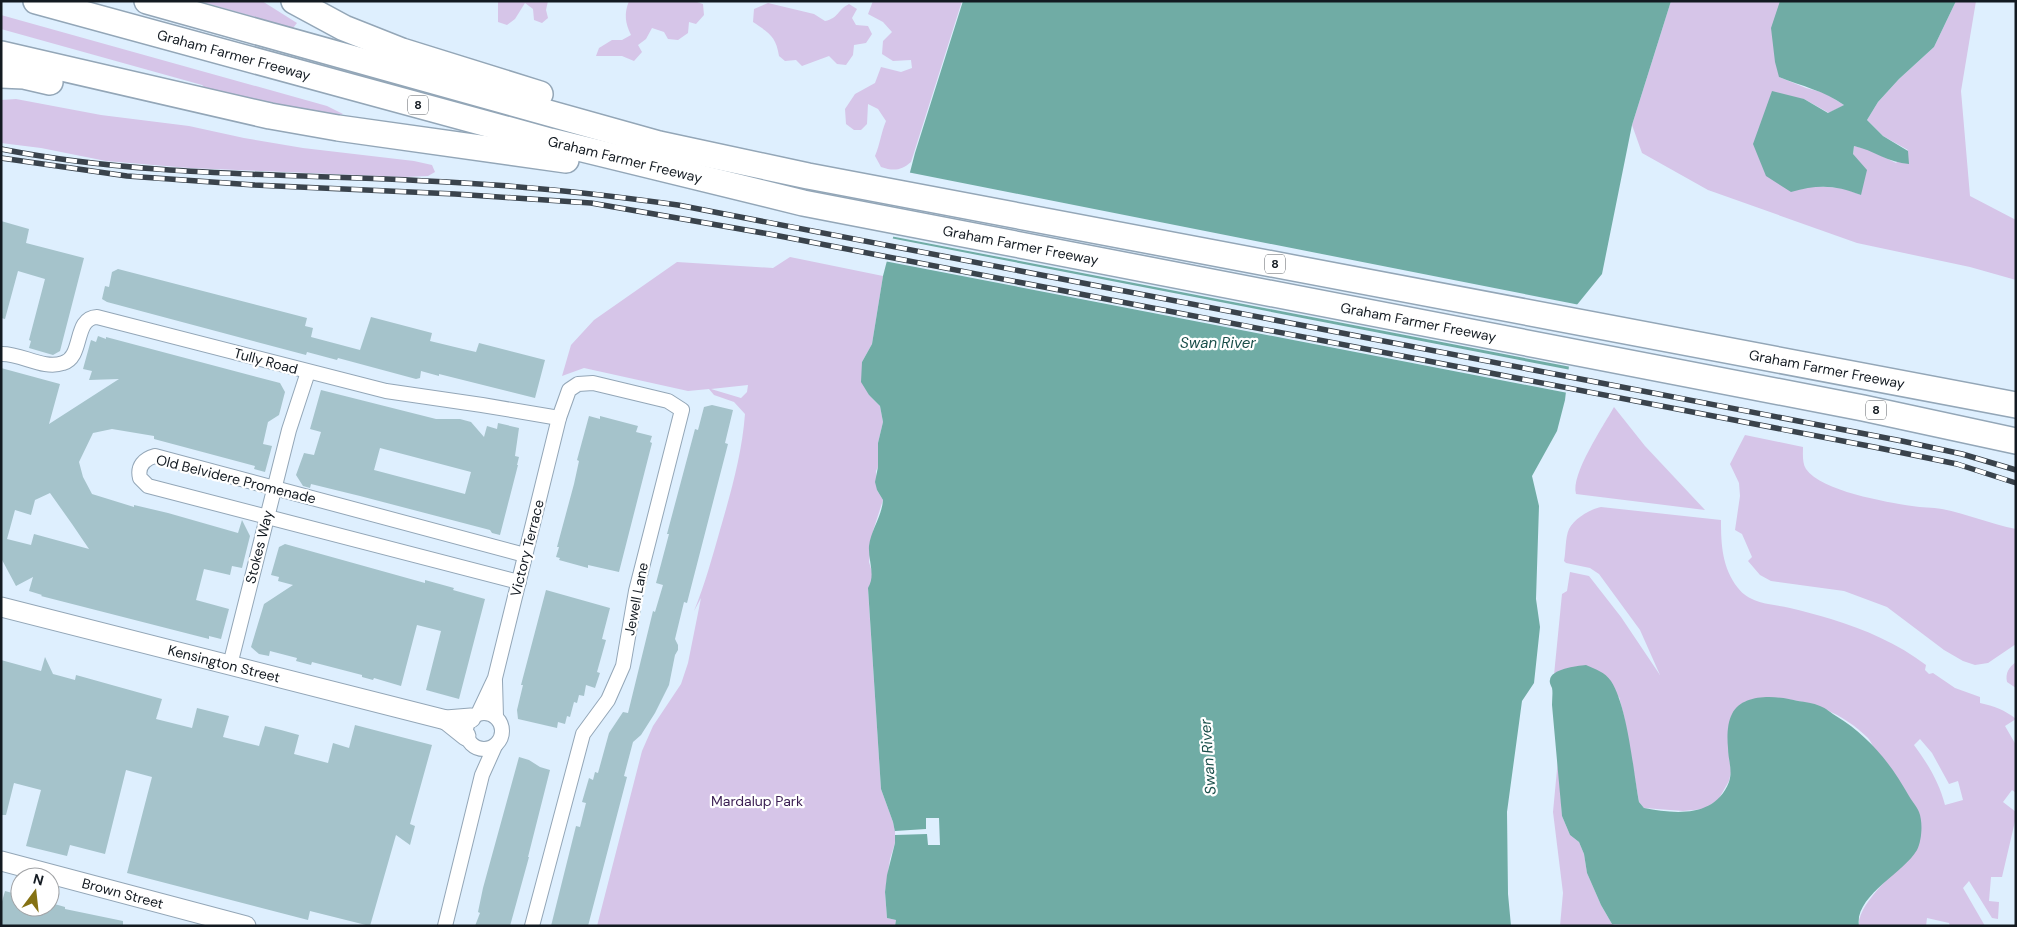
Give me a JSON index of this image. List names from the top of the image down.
{
  "streets": {
    "highway": ["Graham Farmer Freeway", "8"],
    "street": [
      "Tully Road",
      "Old Belvidere Promenade",
      "Stokes Way",
      "Victory Terrace",
      "Jewell Lane",
      "Kensington Street",
      "Brown Street"
    ]
  },
  "crossings": [
    ["Tully Road", "Stokes Way"],
    ["Tully Road", "Victory Terrace"],
    ["Tully Road", "Jewell Lane"],
    ["Old Belvidere Promenade", "Stokes Way"],
    ["Old Belvidere Promenade", "Victory Terrace"],
    ["Stokes Way", "Kensington Street"],
    ["Victory Terrace", "Jewell Lane"],
    ["Victory Terrace", "Kensington Street"]
  ],
  "water": ["Swan River"],
  "parks": ["Mardalup Park"],
  "north": "top"
}
